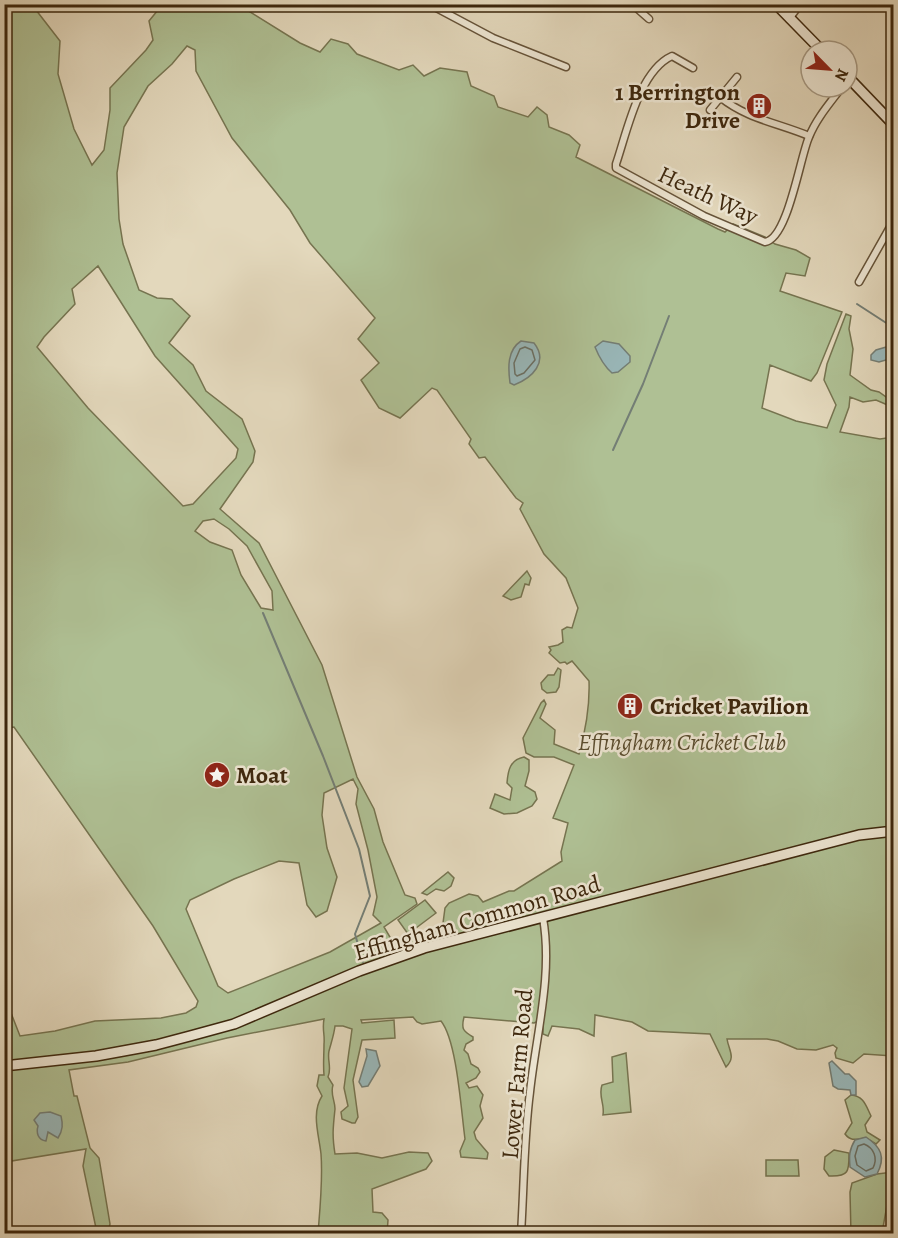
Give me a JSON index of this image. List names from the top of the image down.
{
  "streets": {
    "street": ["Heath Way", "Effingham Common Road", "Lower Farm Road"]
  },
  "crossings": [
    ["Effingham Common Road", "Lower Farm Road"]
  ],
  "parks": ["Effingham Cricket Club"],
  "places": {
    "building": ["1 Berrington Drive", "Cricket Pavilion"],
    "place": ["Moat"]
  },
  "north": "bottom right"
}
